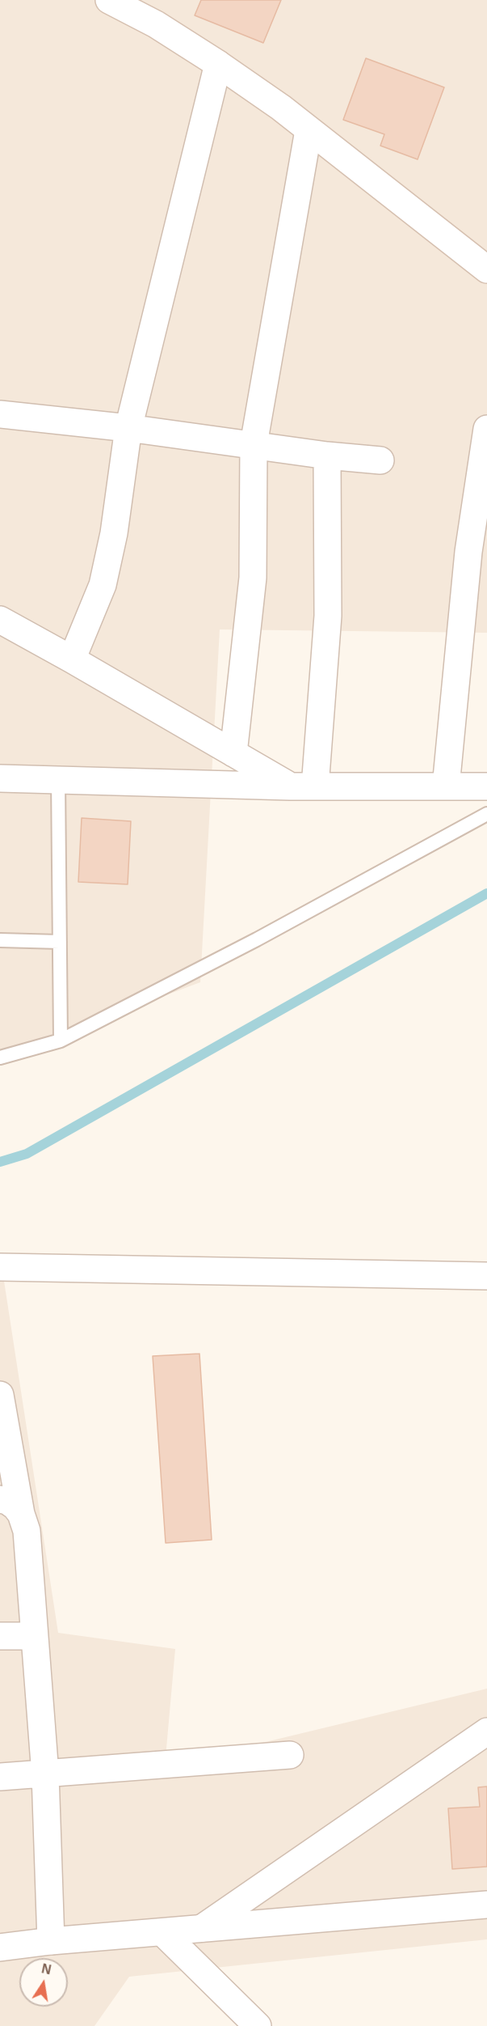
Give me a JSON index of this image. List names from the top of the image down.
{
  "north": "top"
}
